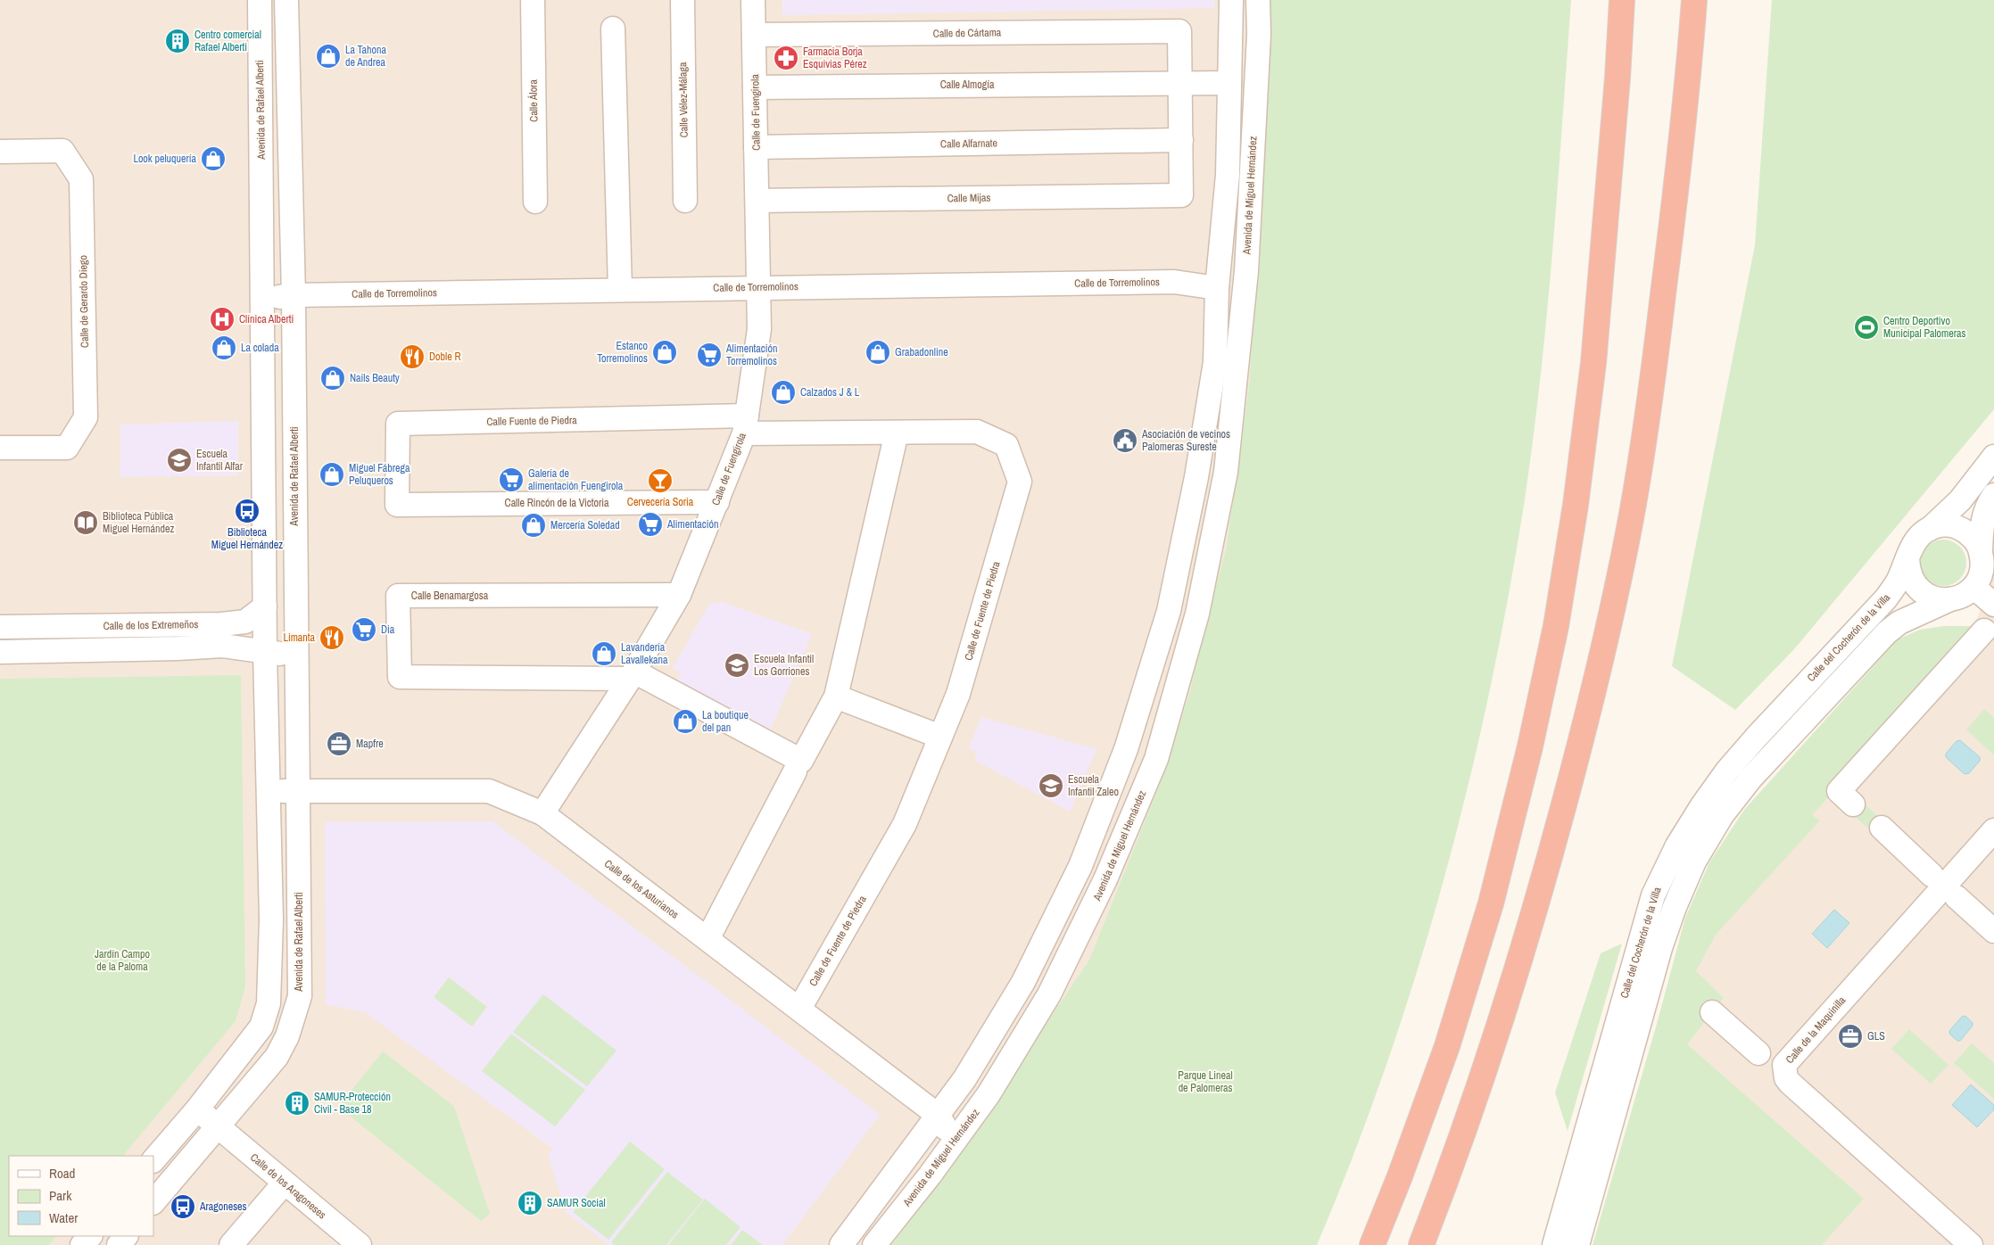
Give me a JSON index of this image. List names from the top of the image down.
{
  "streets": {
    "street": [
      "Calle de Cártama",
      "Calle Almogía",
      "Calle Vélez-Málaga",
      "Calle Álora",
      "Avenida de Rafael Alberti",
      "Calle de Fuengirola",
      "Calle Alfarnate",
      "Avenida de Miguel Hernández",
      "Calle Mijas",
      "Calle de Torremolinos",
      "Calle de Gerardo Diego",
      "Calle Fuente de Piedra",
      "Calle Rincón de la Victoria",
      "Calle Benamargosa",
      "Calle de Fuente de Piedra",
      "Calle de los Extremeños",
      "Calle del Cocherón de la Villa",
      "Calle de los Asturianos",
      "Calle de la Maquinilla",
      "Calle de los Aragoneses"
    ]
  },
  "crossings": [
    ["Calle de Cártama", "Calle Almogía"],
    ["Calle de Cártama", "Calle de Fuengirola"],
    ["Calle Almogía", "Calle de Fuengirola"],
    ["Avenida de Rafael Alberti", "Calle de Torremolinos"],
    ["Avenida de Rafael Alberti", "Calle de los Extremeños"],
    ["Avenida de Rafael Alberti", "Calle de los Asturianos"],
    ["Avenida de Rafael Alberti", "Calle de los Aragoneses"],
    ["Calle de Fuengirola", "Calle Alfarnate"],
    ["Calle de Fuengirola", "Calle Mijas"],
    ["Calle de Fuengirola", "Calle de Torremolinos"],
    ["Calle de Fuengirola", "Calle Fuente de Piedra"],
    ["Calle de Fuengirola", "Calle Rincón de la Victoria"],
    ["Calle de Fuengirola", "Calle Benamargosa"],
    ["Calle de Fuengirola", "Calle de Fuente de Piedra"],
    ["Calle de Fuengirola", "Calle de los Asturianos"],
    ["Calle Alfarnate", "Calle Mijas"],
    ["Avenida de Miguel Hernández", "Calle de Torremolinos"],
    ["Avenida de Miguel Hernández", "Calle de los Asturianos"],
    ["Calle Fuente de Piedra", "Calle Rincón de la Victoria"],
    ["Calle Fuente de Piedra", "Calle de Fuente de Piedra"],
    ["Calle de Fuente de Piedra", "Calle de los Asturianos"]
  ],
  "parks": ["Jardín Campo de la Paloma", "Parque Lineal de Palomeras"],
  "places": {
    "building": ["Centro comercial Rafael Alberti", "SAMUR-Protección Civil - Base 18", "SAMUR Social"],
    "shop": [
      "La Tahona de Andrea",
      "Look peluquería",
      "La colada",
      "Estanco Torremolinos",
      "Grabadonline",
      "Nails Beauty",
      "Calzados J & L",
      "Miguel Fábrega Peluqueros",
      "Mercería Soledad",
      "Lavandería Lavallekana",
      "La boutique del pan"
    ],
    "pharmacy": ["Farmacia Borja Esquivias Pérez"],
    "hospital": ["Clínica Alberti"],
    "sports": ["Centro Deportivo Municipal Palomeras"],
    "supermarket": [
      "Alimentación Torremolinos",
      "Galería de alimentación Fuengirola",
      "Alimentación",
      "Dia"
    ],
    "restaurant": ["Doble R", "Limanta"],
    "public building": ["Asociación de vecinos Palomeras Sureste"],
    "school or university": ["Escuela Infantil Alfar", "Escuela Infantil Los Gorriones", "Escuela Infantil Zaleo"],
    "bar": ["Cervecería Soria"],
    "bus stop": ["Biblioteca Miguel Hernández", "Aragoneses"],
    "library": ["Biblioteca Pública Miguel Hernández"],
    "office": ["Mapfre", "GLS"]
  },
  "legend": ["Road", "Park", "Water"]
}
